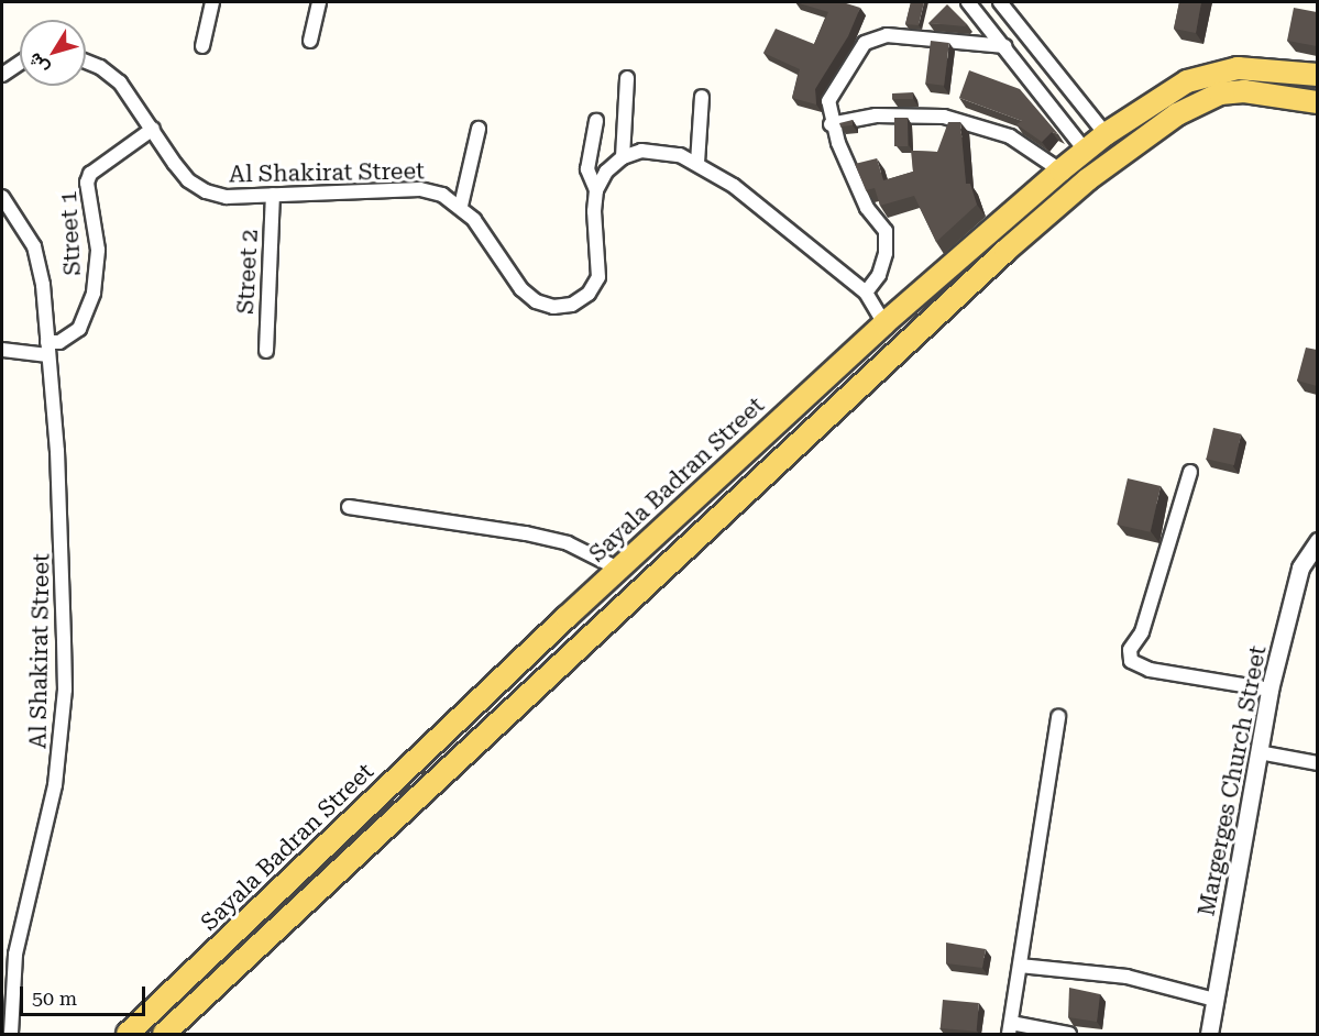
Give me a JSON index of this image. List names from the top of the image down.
{
  "streets": {
    "main road": ["Sayala Badran Street"],
    "street": [
      "Al Shakirat Street",
      "Street 1",
      "Street 2",
      "Margerges Church Street"
    ]
  },
  "crossings": [
    ["Al Shakirat Street", "Street 1"],
    ["Al Shakirat Street", "Street 2"]
  ],
  "scale_bar": "50 m",
  "north": "bottom left"
}
